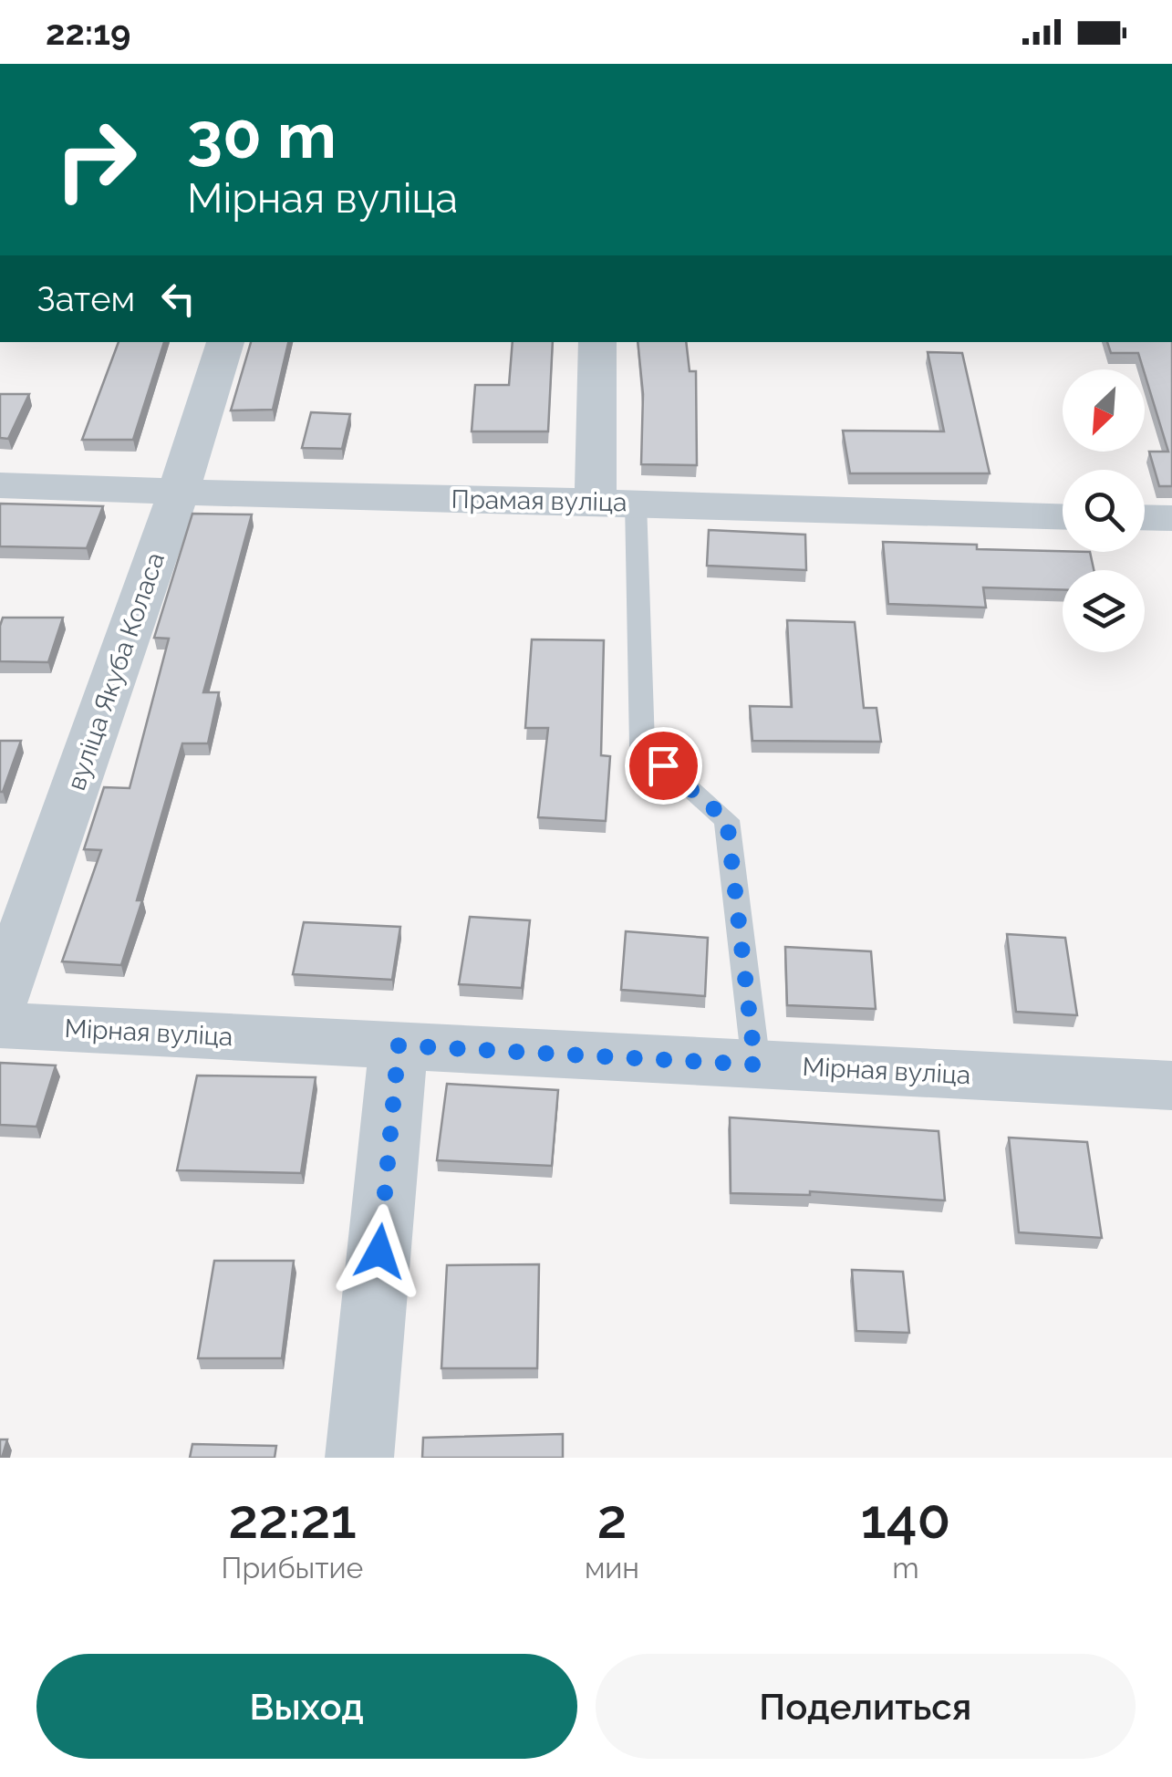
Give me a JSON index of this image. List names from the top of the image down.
{
  "streets": {
    "street": ["Прамая вуліца", "вуліца Якуба Коласа", "Мірная вуліца"]
  },
  "crossings": [
    ["Прамая вуліца", "вуліца Якуба Коласа"]
  ],
  "north": "bottom left",
  "page": {
    "status": "22:19",
    "turn": ["30 m", "Мірная вуліца"],
    "then": "Затем",
    "eta": [
      "22:21",
      "Прибытие",
      "2",
      "мин",
      "140",
      "m"
    ],
    "buttons": ["Выход", "Поделиться"]
  }
}
